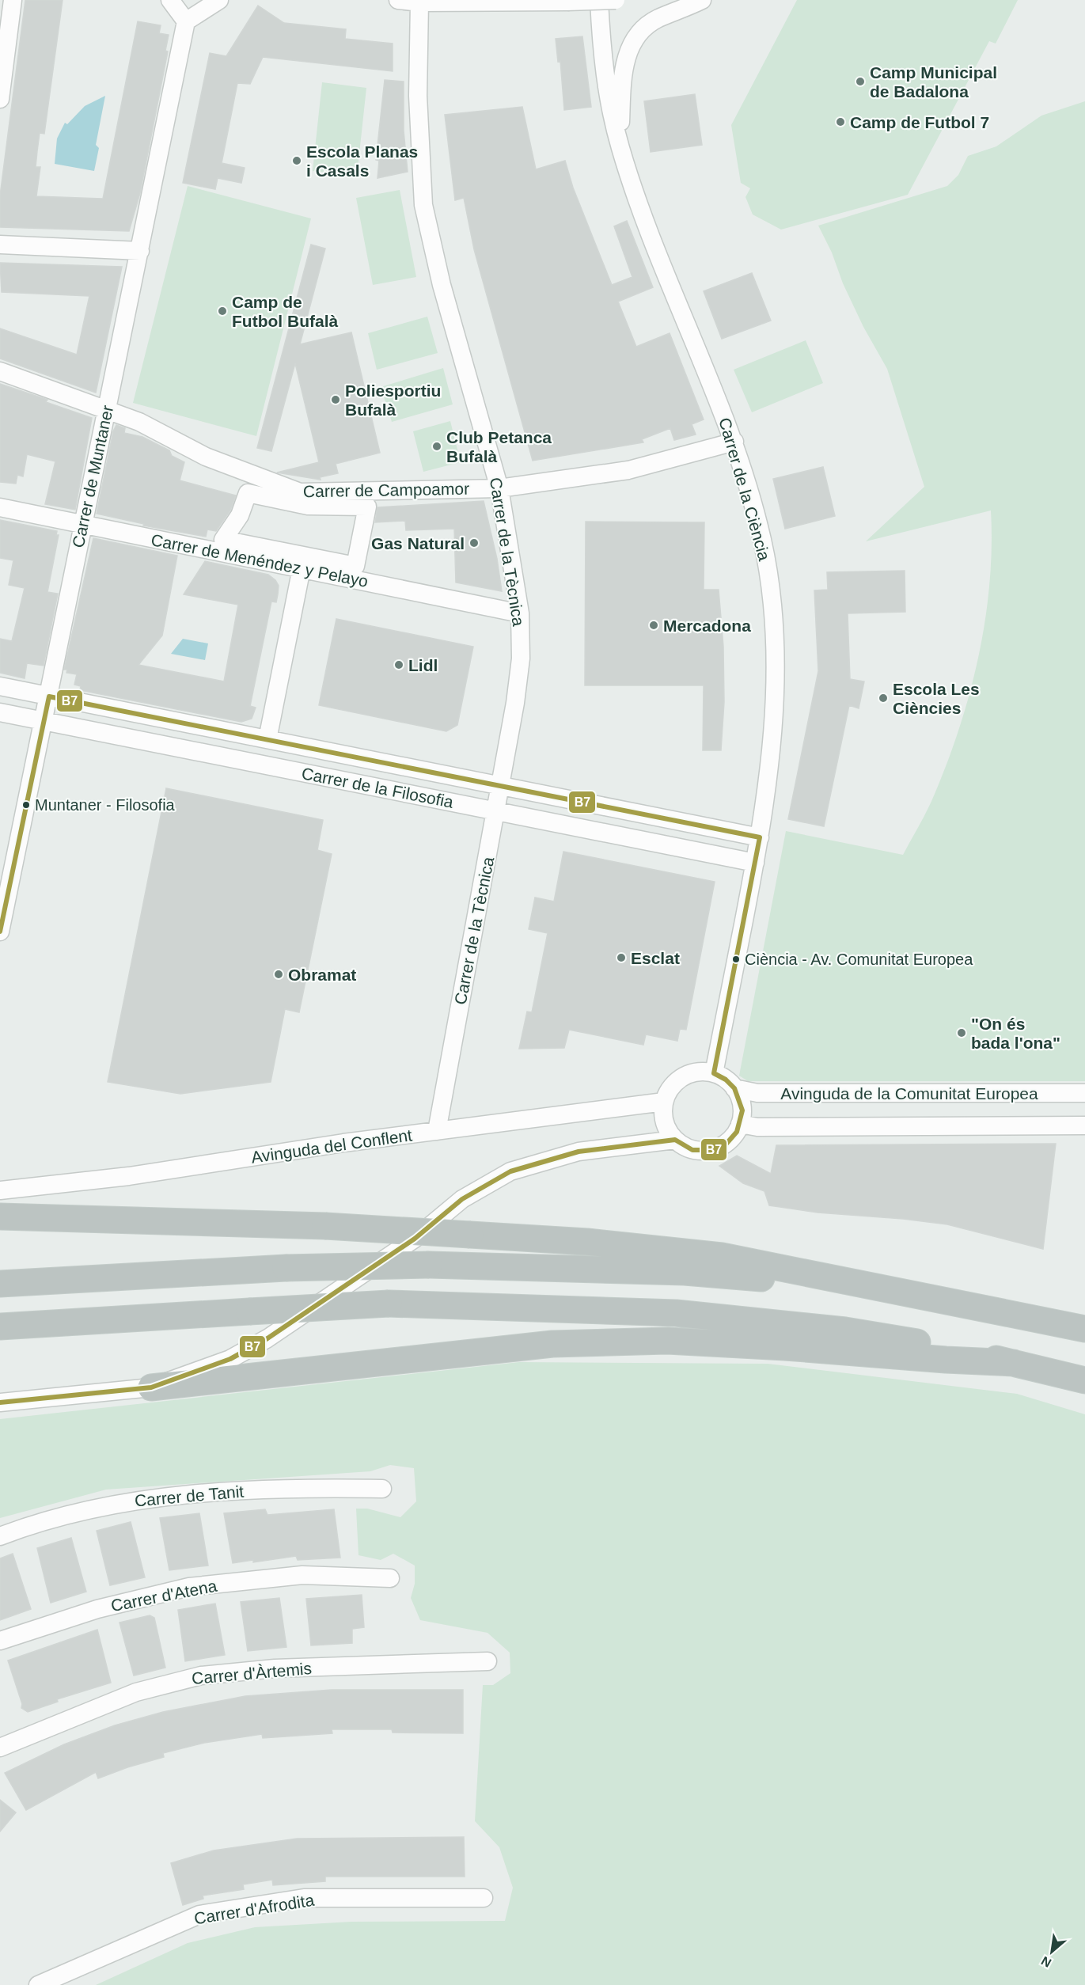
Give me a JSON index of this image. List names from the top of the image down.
{
  "streets": {
    "street": [
      "Carrer de Muntaner",
      "Carrer de la Ciència",
      "Carrer de Campoamor",
      "Carrer de la Tècnica",
      "Carrer de Menéndez y Pelayo",
      "Carrer de la Filosofia",
      "Avinguda de la Comunitat Europea",
      "Avinguda del Conflent",
      "Carrer de Tanit",
      "Carrer d'Atena",
      "Carrer d'Àrtemis",
      "Carrer d'Afrodita"
    ]
  },
  "crossings": [
    ["Carrer de Muntaner", "Carrer de Campoamor"],
    ["Carrer de Muntaner", "Carrer de Menéndez y Pelayo"],
    ["Carrer de Muntaner", "Carrer de la Filosofia"],
    ["Carrer de la Ciència", "Carrer de Campoamor"],
    ["Carrer de la Ciència", "Carrer de la Filosofia"],
    ["Carrer de la Ciència", "Avinguda de la Comunitat Europea"],
    ["Carrer de la Ciència", "Avinguda del Conflent"],
    ["Carrer de Campoamor", "Carrer de la Tècnica"],
    ["Carrer de la Tècnica", "Carrer de Menéndez y Pelayo"],
    ["Carrer de la Tècnica", "Carrer de la Filosofia"],
    ["Carrer de la Tècnica", "Avinguda del Conflent"],
    ["Avinguda de la Comunitat Europea", "Avinguda del Conflent"]
  ],
  "places": [
    "Camp Municipal de Badalona",
    "Camp de Futbol 7",
    "Escola Planas i Casals",
    "Camp de Futbol Bufalà",
    "Poliesportiu Bufalà",
    "Club Petanca Bufalà",
    "Gas Natural",
    "Mercadona",
    "Lidl",
    "Escola Les Ciències",
    "Muntaner - Filosofia",
    "Esclat",
    "Ciència - Av. Comunitat Europea",
    "Obramat",
    "\"On és bada l'ona\""
  ],
  "lines": ["transit line B7"],
  "north": "bottom left"
}
